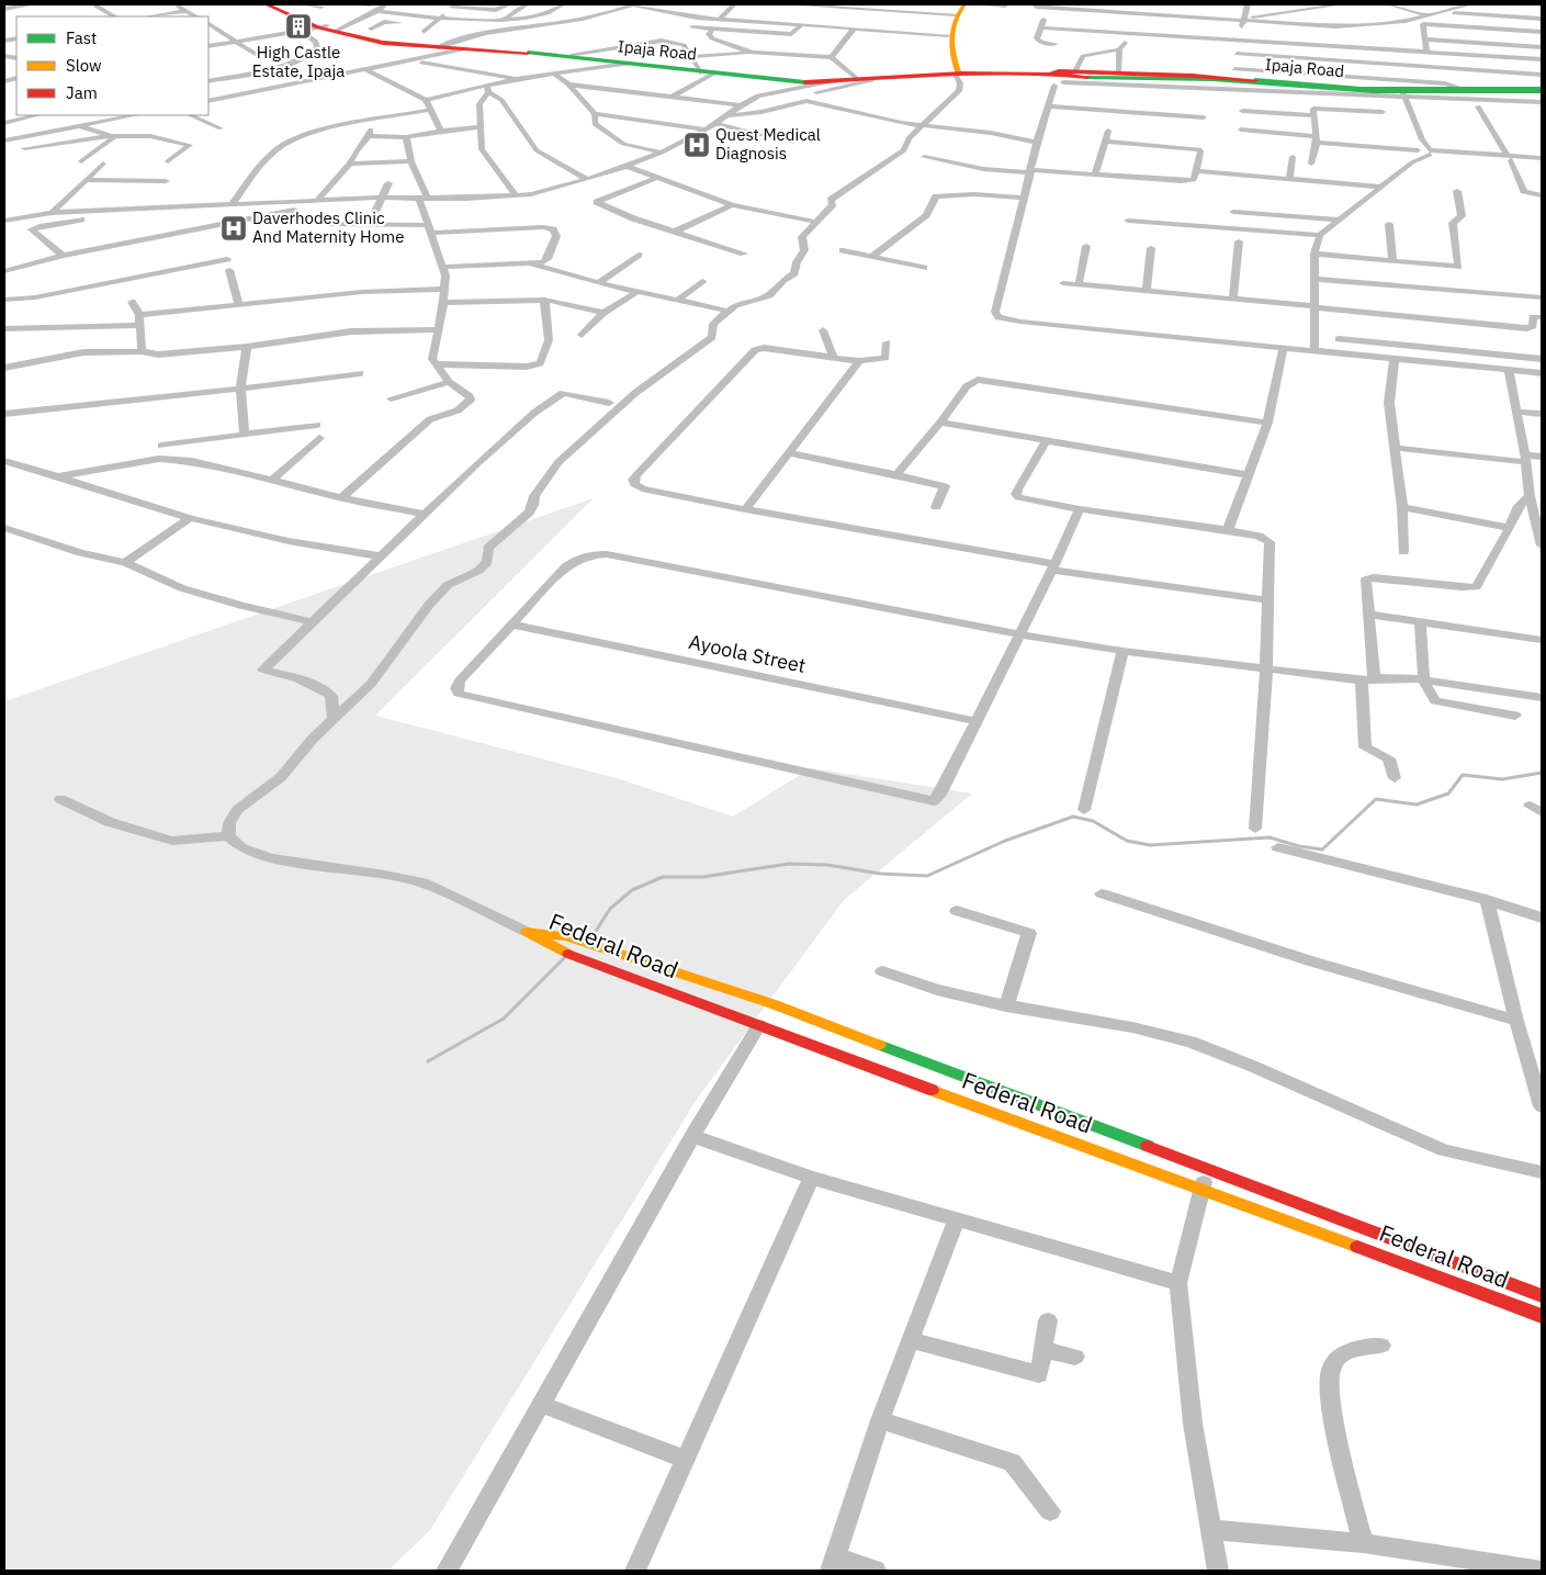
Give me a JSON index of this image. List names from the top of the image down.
{
  "streets": {
    "main road": ["Ipaja Road", "Federal Road"],
    "street": ["Ayoola Street"]
  },
  "places": {
    "building": ["High Castle Estate, Ipaja"],
    "hospital": ["Quest Medical Diagnosis", "Daverhodes Clinic And Maternity Home"]
  },
  "legend": ["Fast", "Slow", "Jam"]
}
